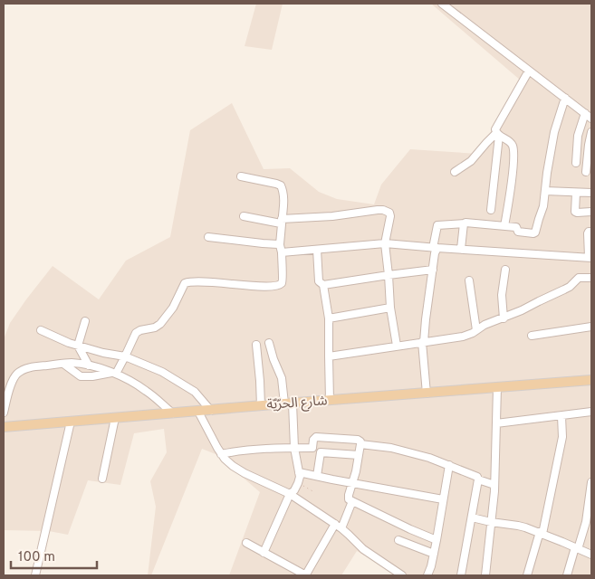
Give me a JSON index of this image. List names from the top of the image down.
{
  "streets": {
    "main road": ["شارع الحرّيّة"]
  },
  "scale_bar": "100 m"
}
